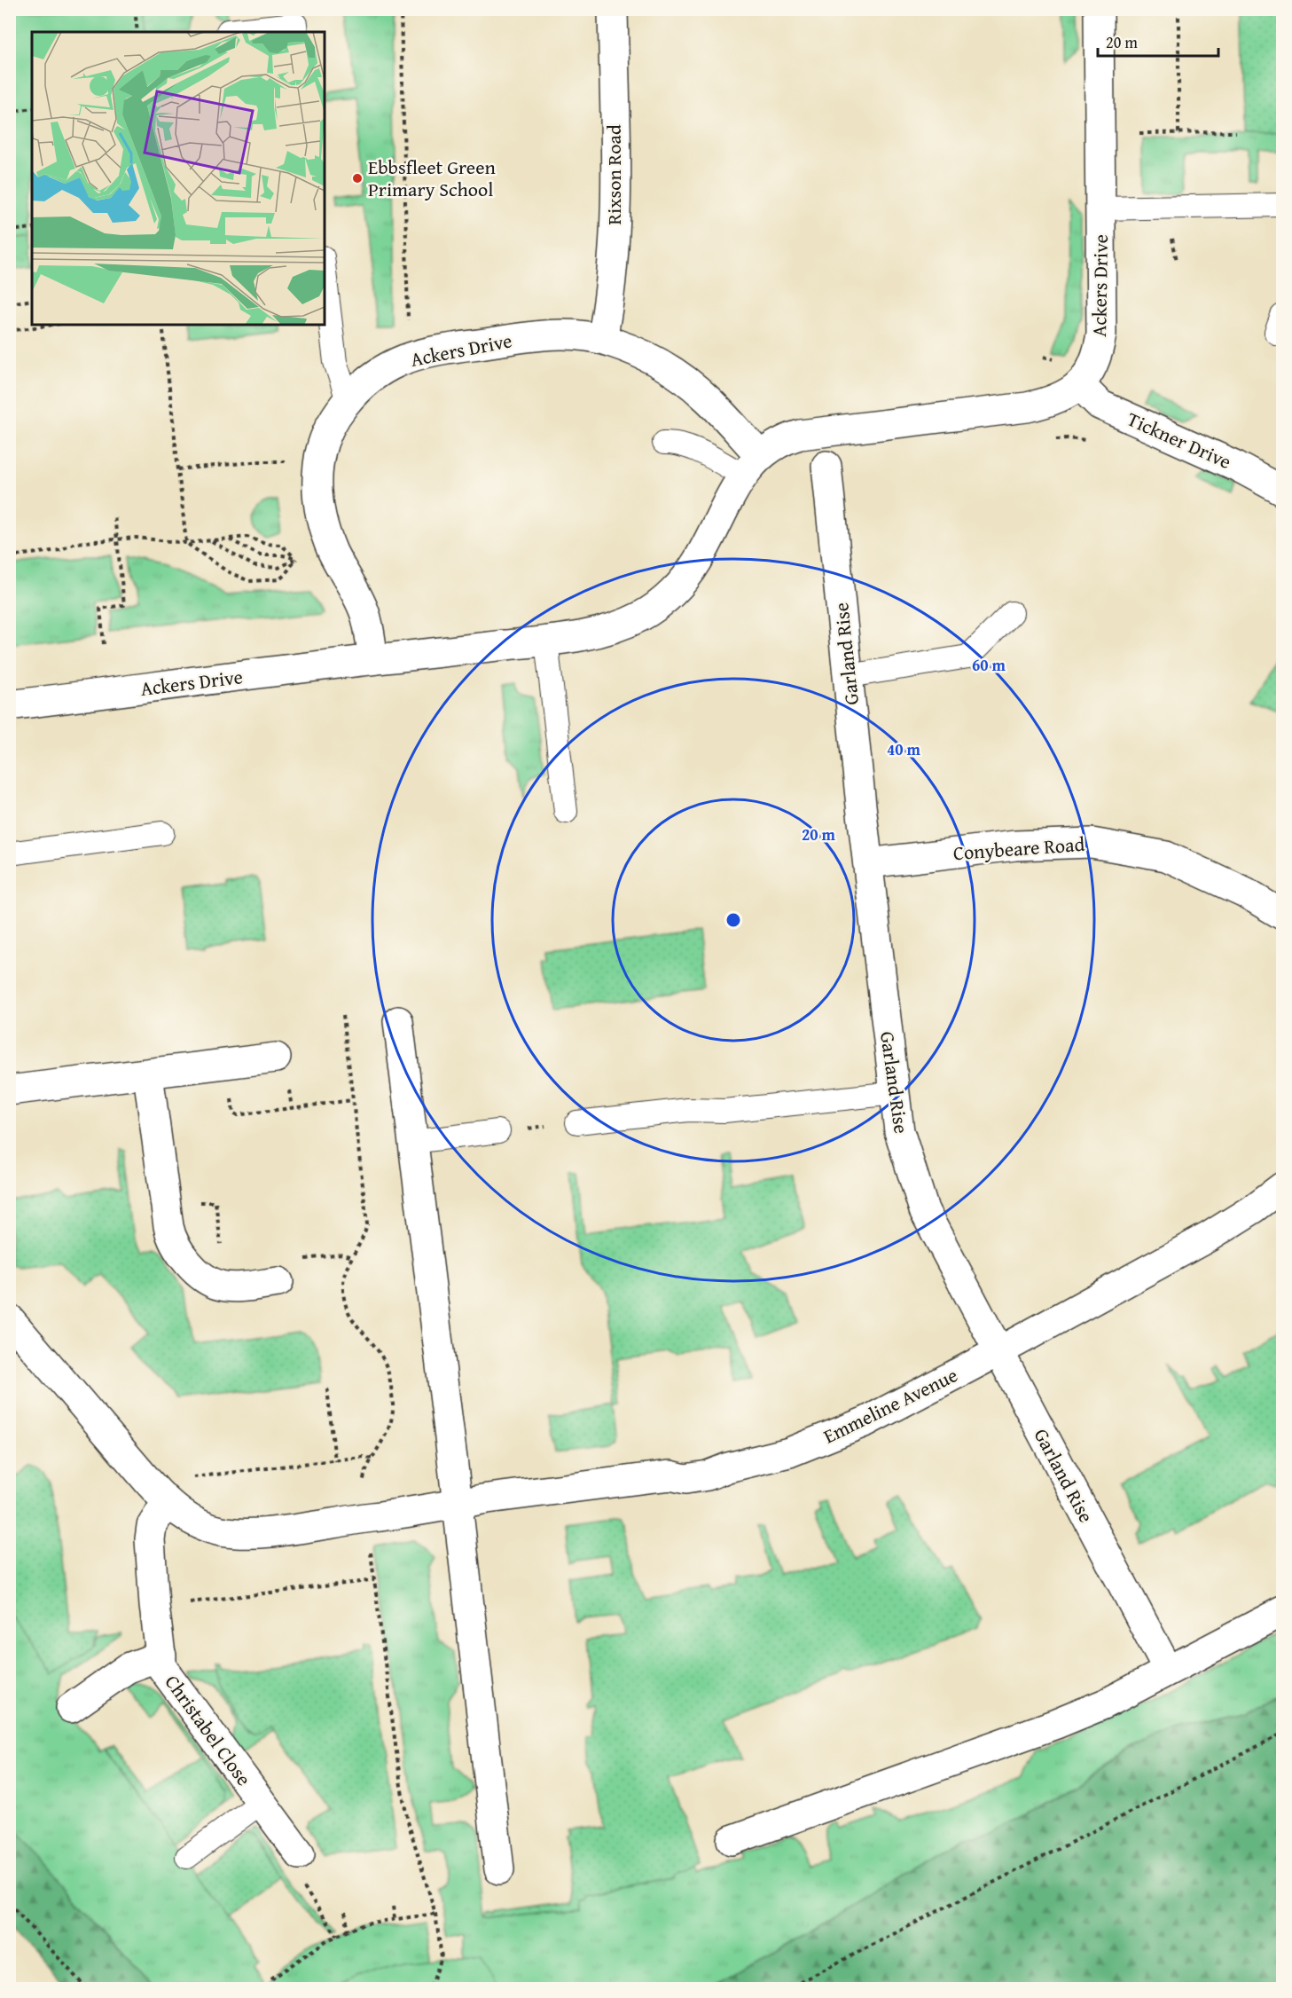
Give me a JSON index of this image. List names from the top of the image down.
{
  "streets": {
    "street": [
      "Rixson Road",
      "Ackers Drive",
      "Tickner Drive",
      "Garland Rise",
      "Conybeare Road",
      "Emmeline Avenue",
      "Christabel Close"
    ]
  },
  "crossings": [
    ["Rixson Road", "Ackers Drive"],
    ["Ackers Drive", "Tickner Drive"],
    ["Garland Rise", "Conybeare Road"],
    ["Garland Rise", "Emmeline Avenue"],
    ["Emmeline Avenue", "Christabel Close"]
  ],
  "places": ["Ebbsfleet Green Primary School"],
  "scale_bar": "20 m",
  "rings": ["60 m", "40 m", "20 m"]
}
